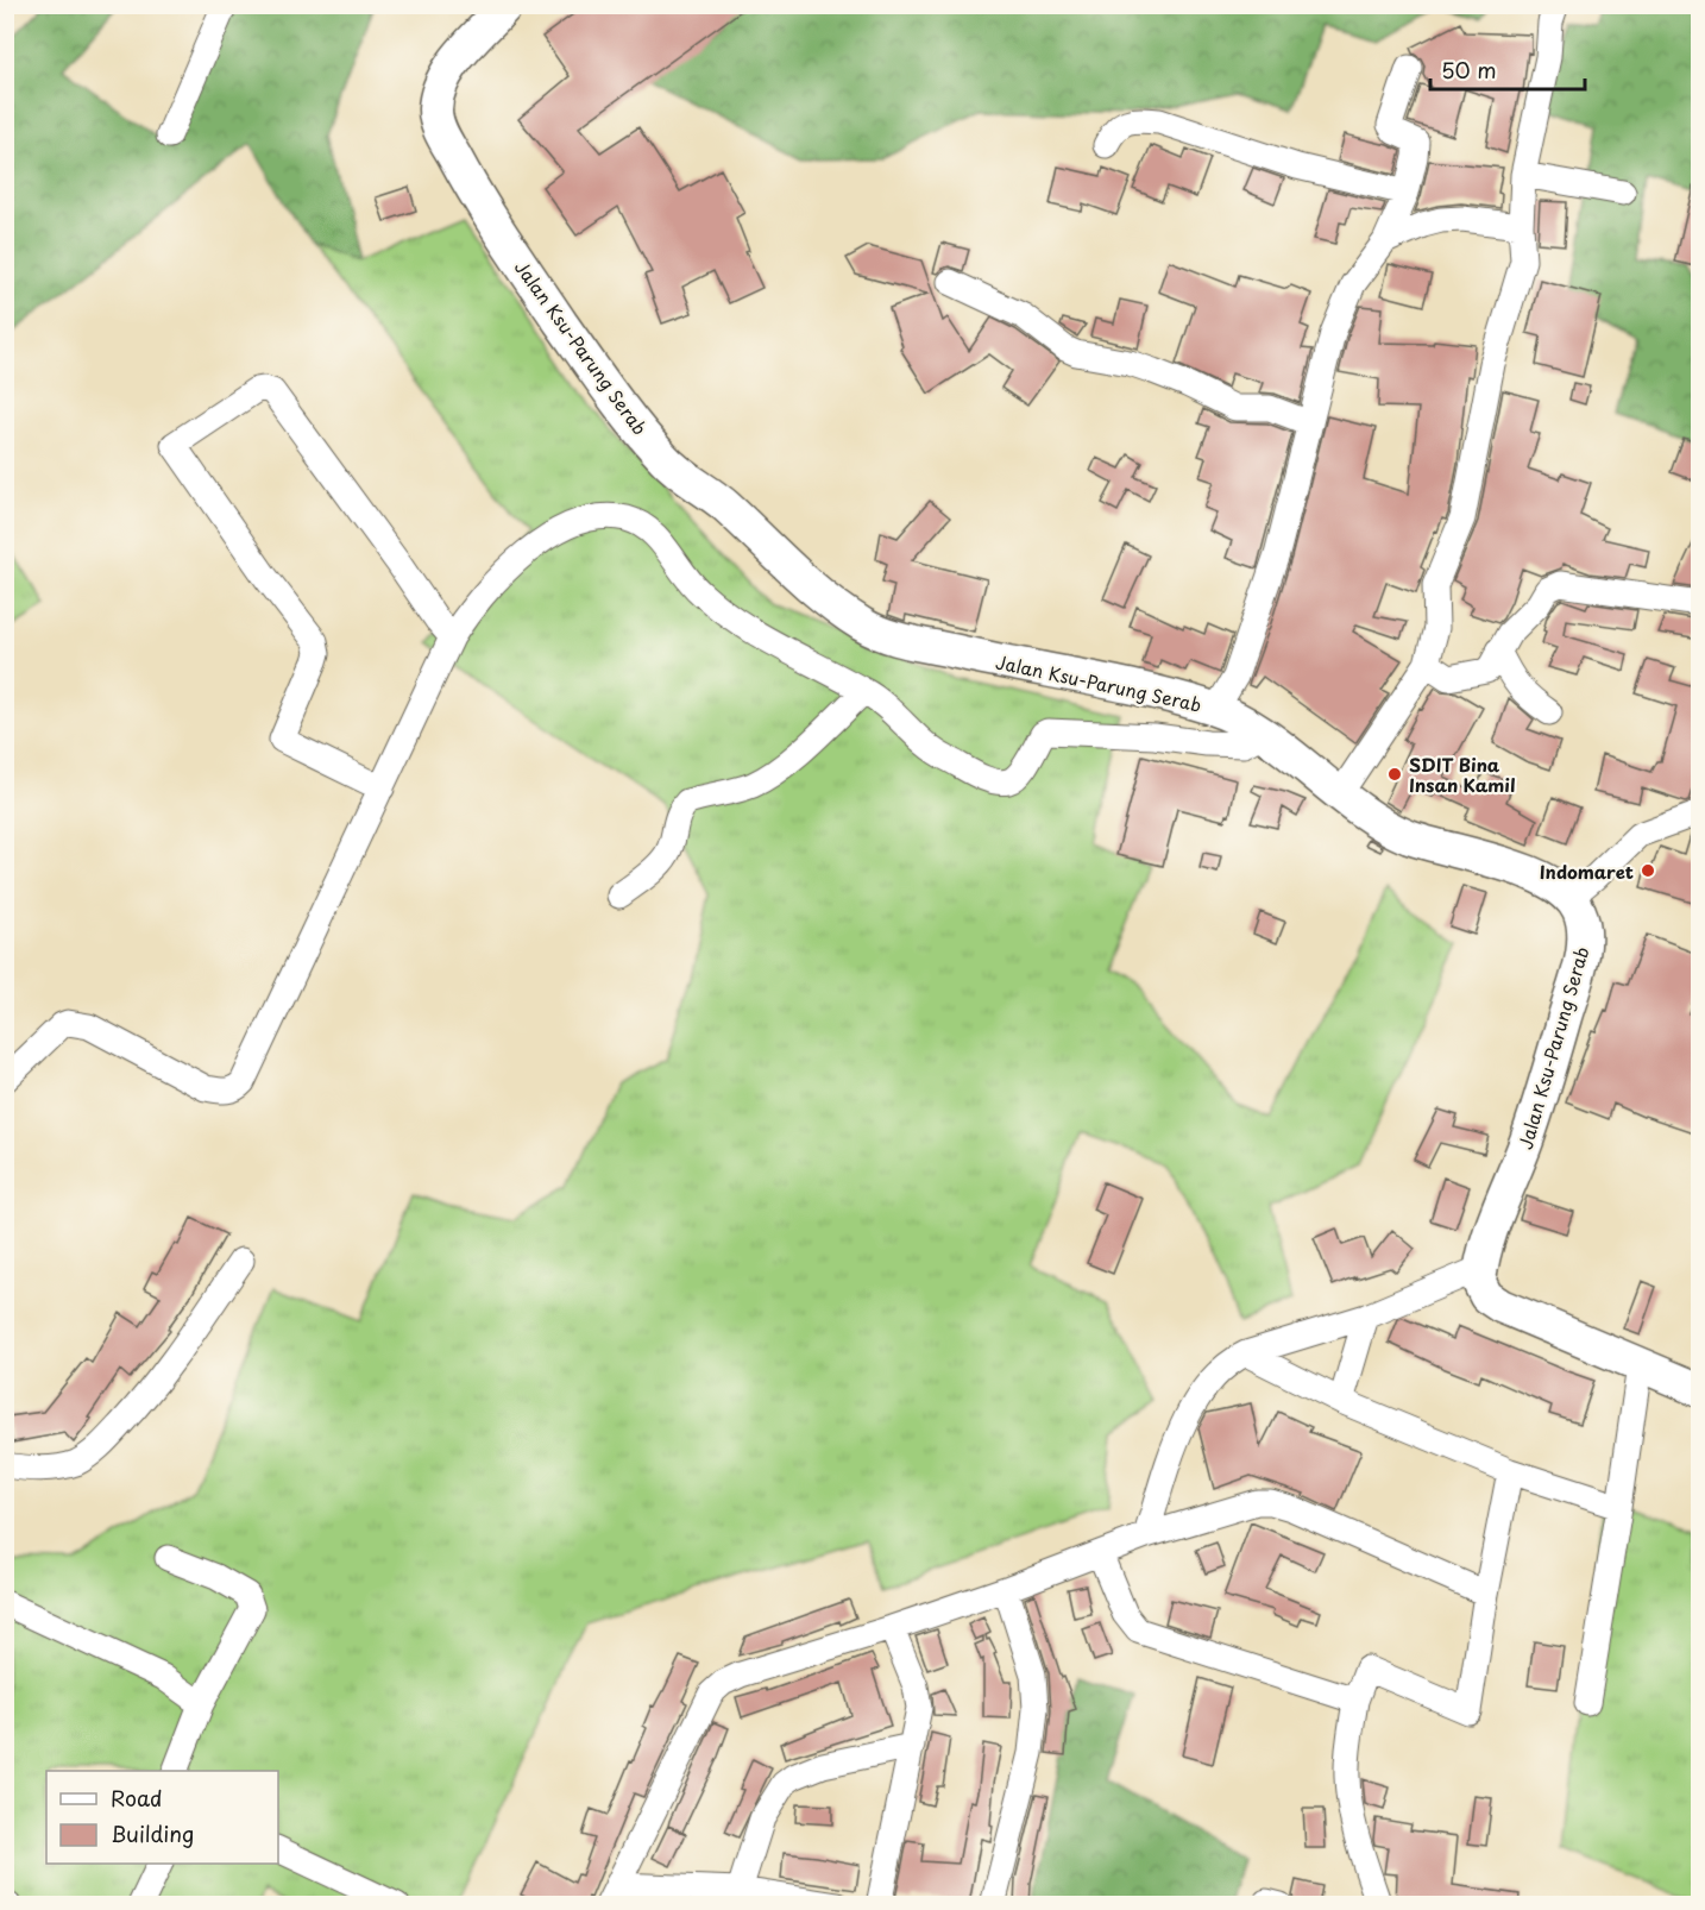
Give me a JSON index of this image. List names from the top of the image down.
{
  "streets": {
    "street": ["Jalan Ksu-Parung Serab"]
  },
  "places": ["SDIT Bina Insan Kamil", "Indomaret"],
  "legend": ["Road", "Building"],
  "scale_bar": "50 m"
}
